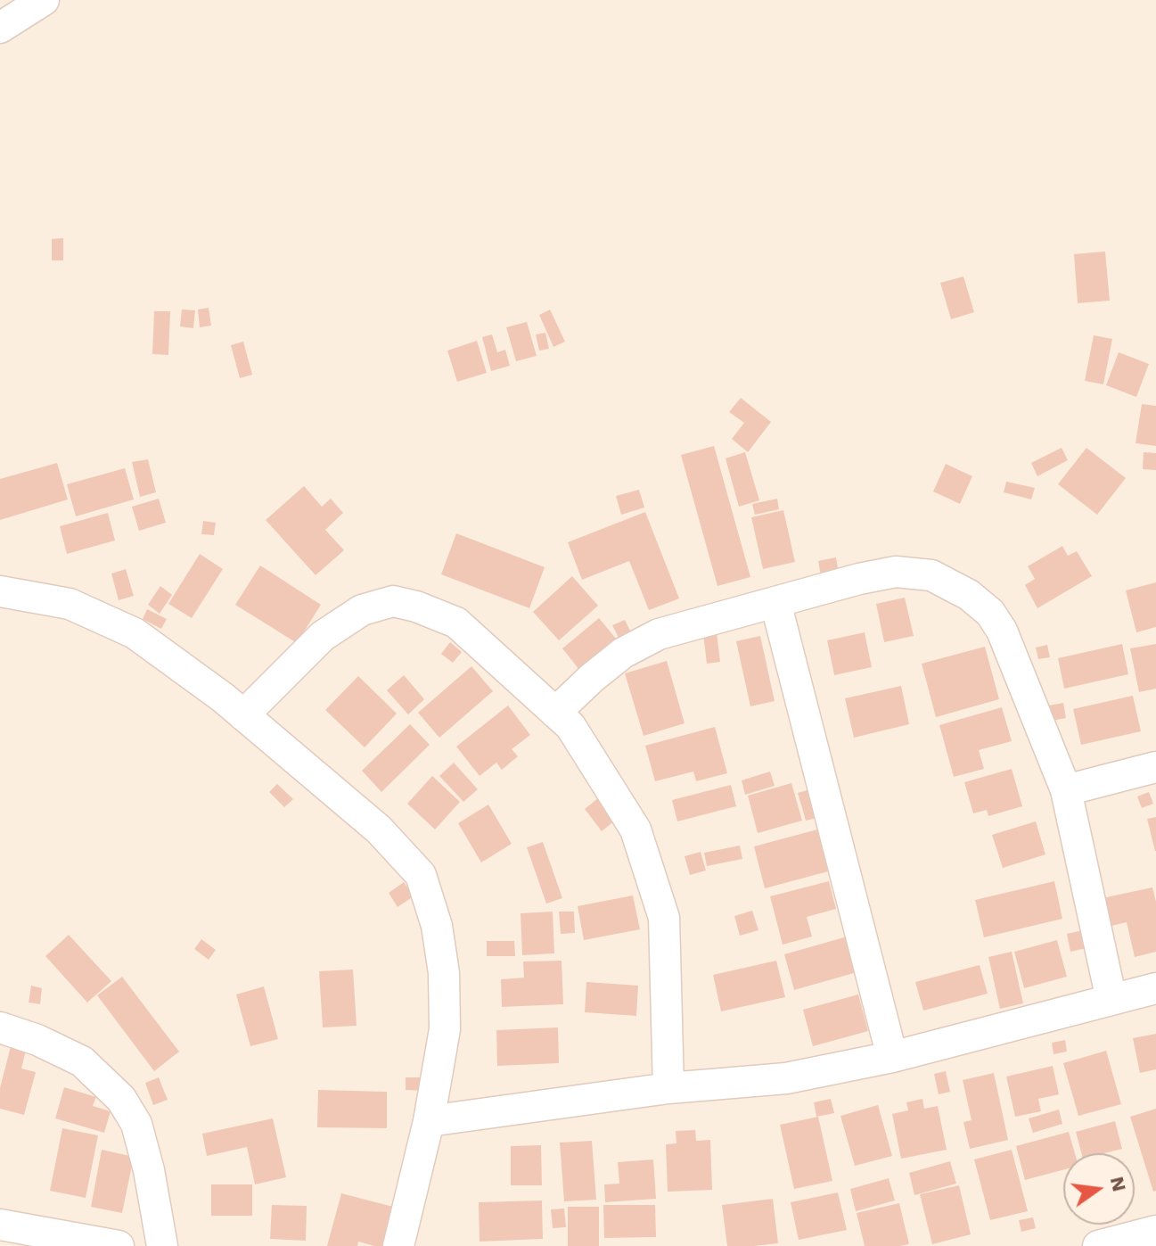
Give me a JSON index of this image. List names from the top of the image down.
{
  "north": "right"
}
